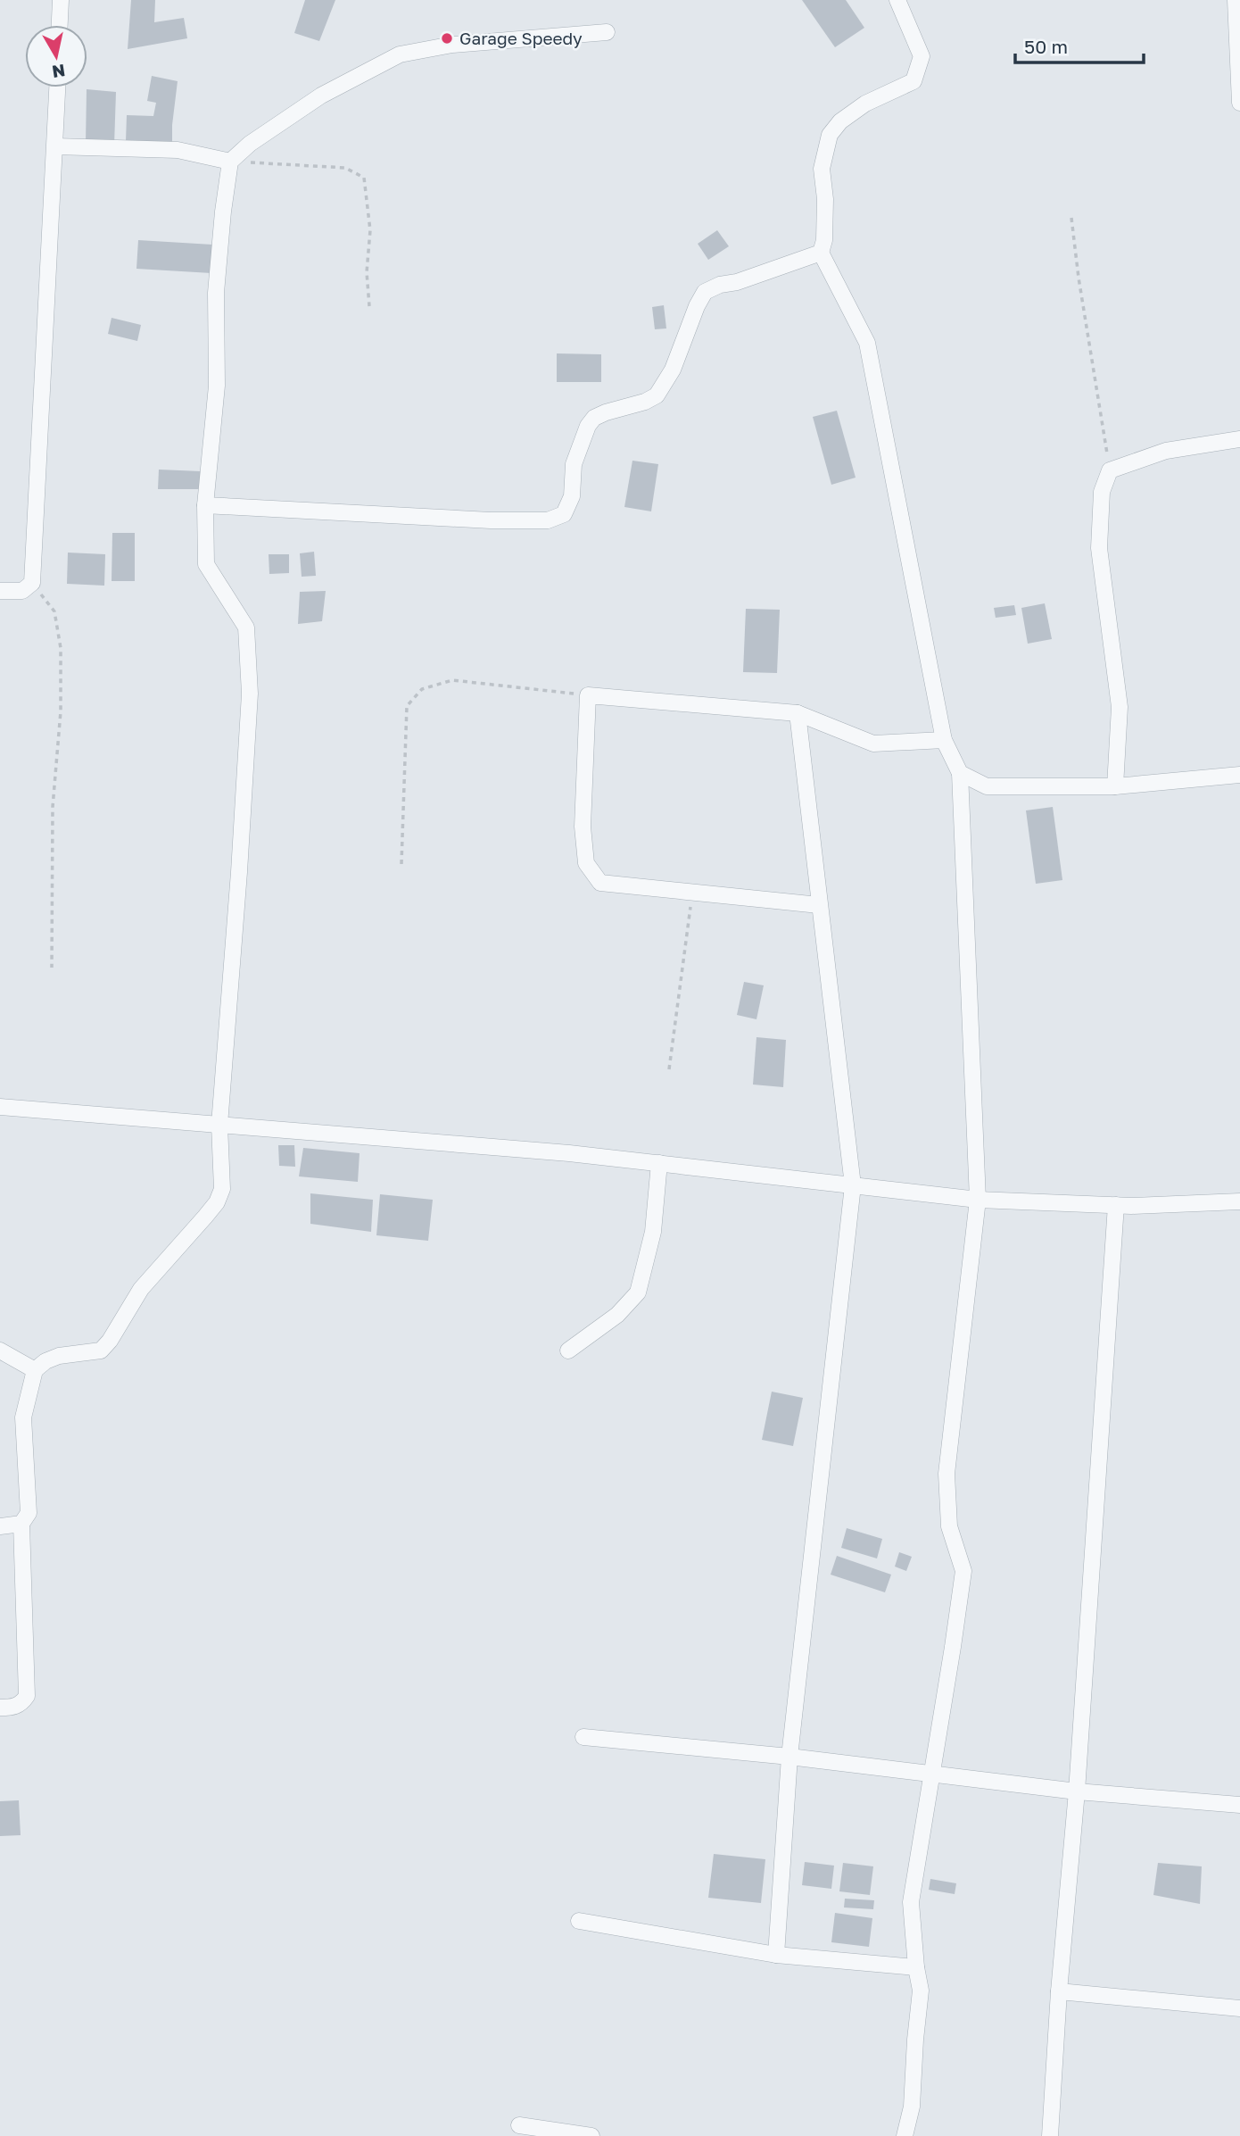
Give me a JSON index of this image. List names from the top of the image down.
{
  "places": ["Garage Speedy"],
  "scale_bar": "50 m",
  "north": "bottom"
}
